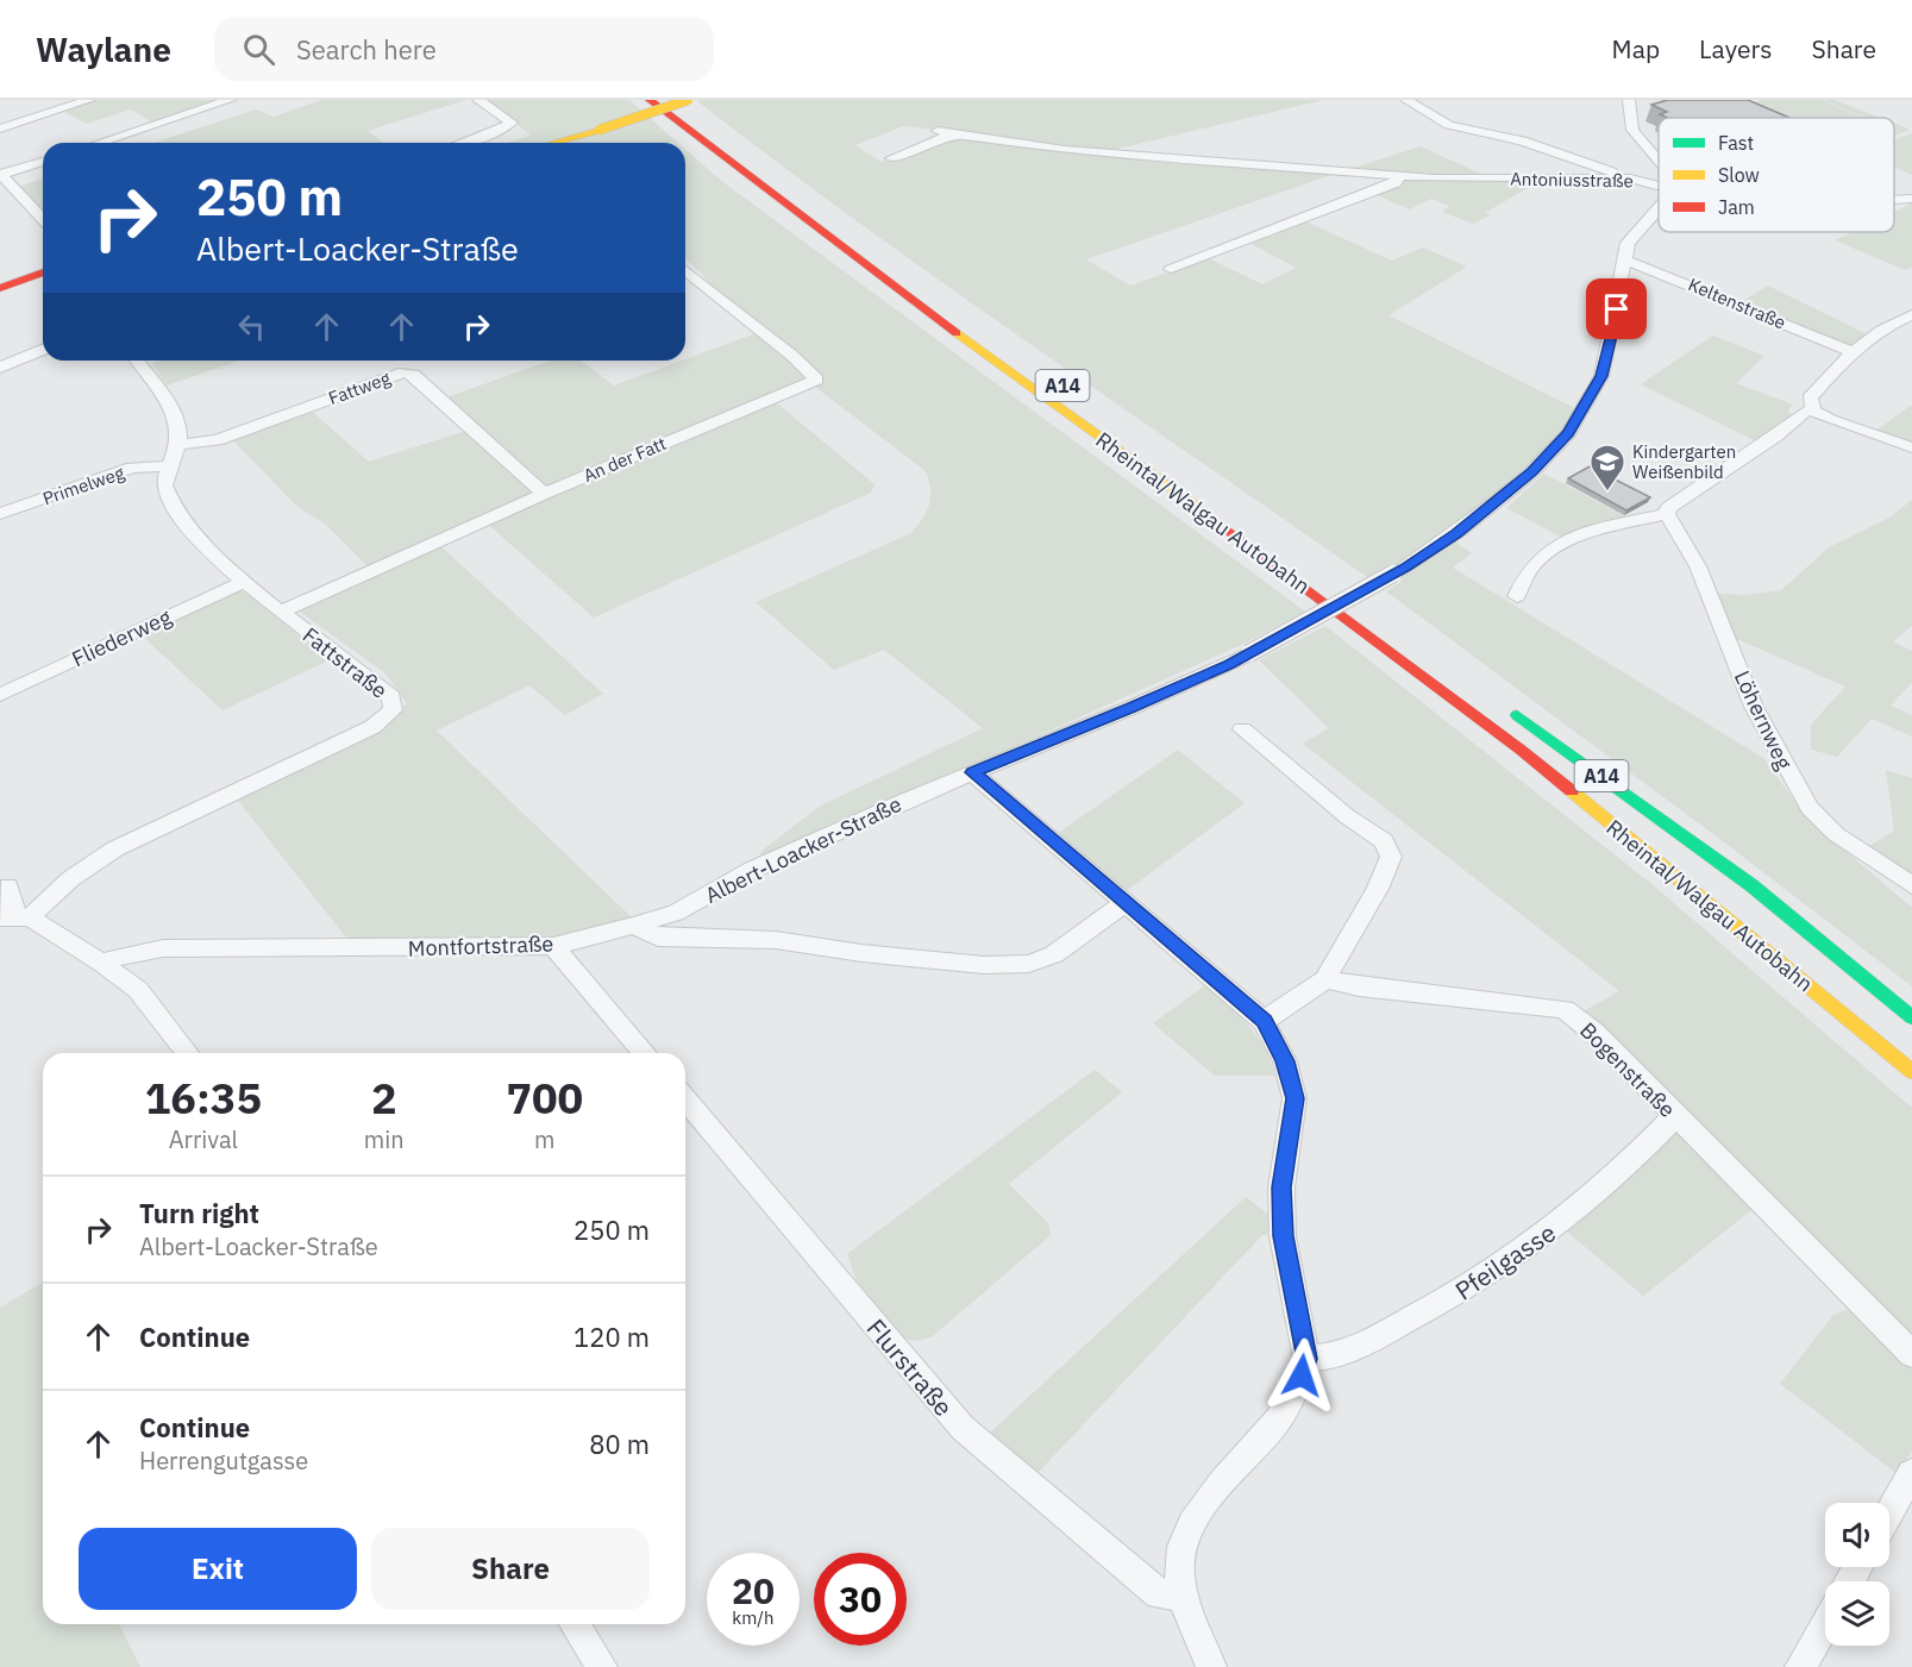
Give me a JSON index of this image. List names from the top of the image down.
{
  "streets": {
    "main road": ["A14", "Rheintal/Walgau Autobahn"],
    "street": [
      "Antoniusstraße",
      "Keltenstraße",
      "Fattweg",
      "An der Fatt",
      "Primelweg",
      "Fliederweg",
      "Fattstraße",
      "Löhernweg",
      "Albert-Loacker-Straße",
      "Montfortstraße",
      "Bogenstraße",
      "Pfeilgasse",
      "Flurstraße"
    ]
  },
  "crossings": [
    ["Keltenstraße", "Albert-Loacker-Straße"],
    ["Fattweg", "An der Fatt"],
    ["Fattweg", "Fattstraße"],
    ["An der Fatt", "Fattstraße"],
    ["Primelweg", "Fattstraße"],
    ["Fliederweg", "Fattstraße"],
    ["Albert-Loacker-Straße", "Montfortstraße"],
    ["Bogenstraße", "Pfeilgasse"]
  ],
  "places": {
    "school or university": ["Kindergarten Weißenbild"]
  },
  "legend": ["Fast", "Slow", "Jam"],
  "page": {
    "header": "Waylane",
    "search": "Search here",
    "nav": ["Map", "Layers", "Share"],
    "turn": ["250 m", "Albert-Loacker-Straße"],
    "eta": [
      "16:35",
      "Arrival",
      "2",
      "min",
      "700",
      "m"
    ],
    "list": [
      {
        "name": "Turn right",
        "note": "Albert-Loacker-Straße",
        "value": "250 m"
      },
      {
        "name": "Continue",
        "value": "120 m"
      },
      {
        "name": "Continue",
        "note": "Herrengutgasse",
        "value": "80 m"
      }
    ],
    "buttons": ["Exit", "Share"],
    "speed": "20 km/h",
    "limit": "30"
  }
}
